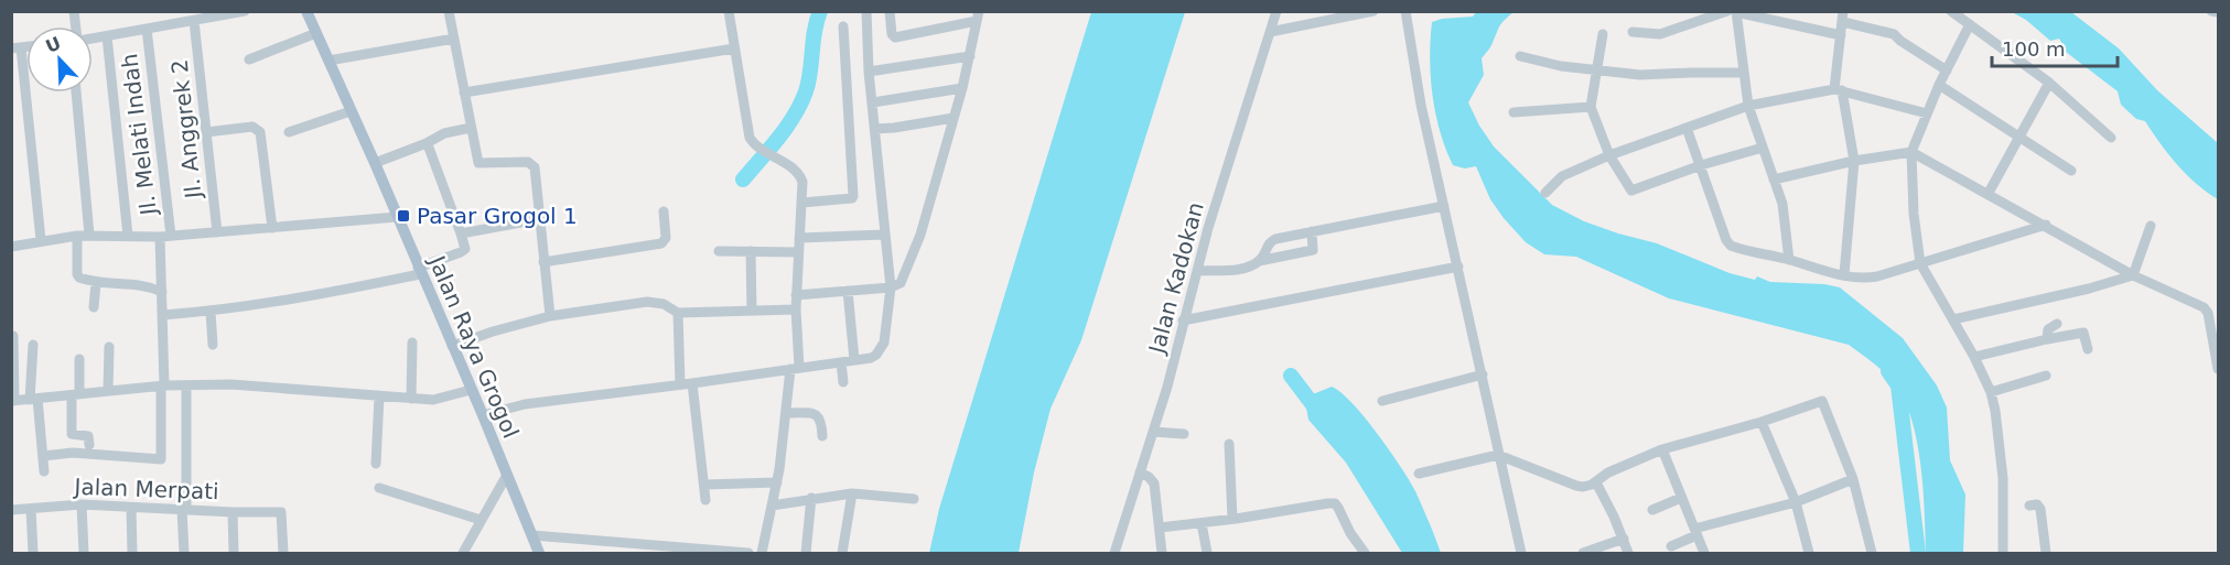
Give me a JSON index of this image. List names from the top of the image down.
{
  "streets": {
    "main road": ["Jalan Raya Grogol"],
    "street": [
      "Jl. Anggrek 2",
      "Jl. Melati Indah",
      "Jalan Kadokan",
      "Jalan Merpati"
    ]
  },
  "places": {
    "transit": ["Pasar Grogol 1"]
  },
  "scale_bar": "100 m",
  "north": "top left"
}
